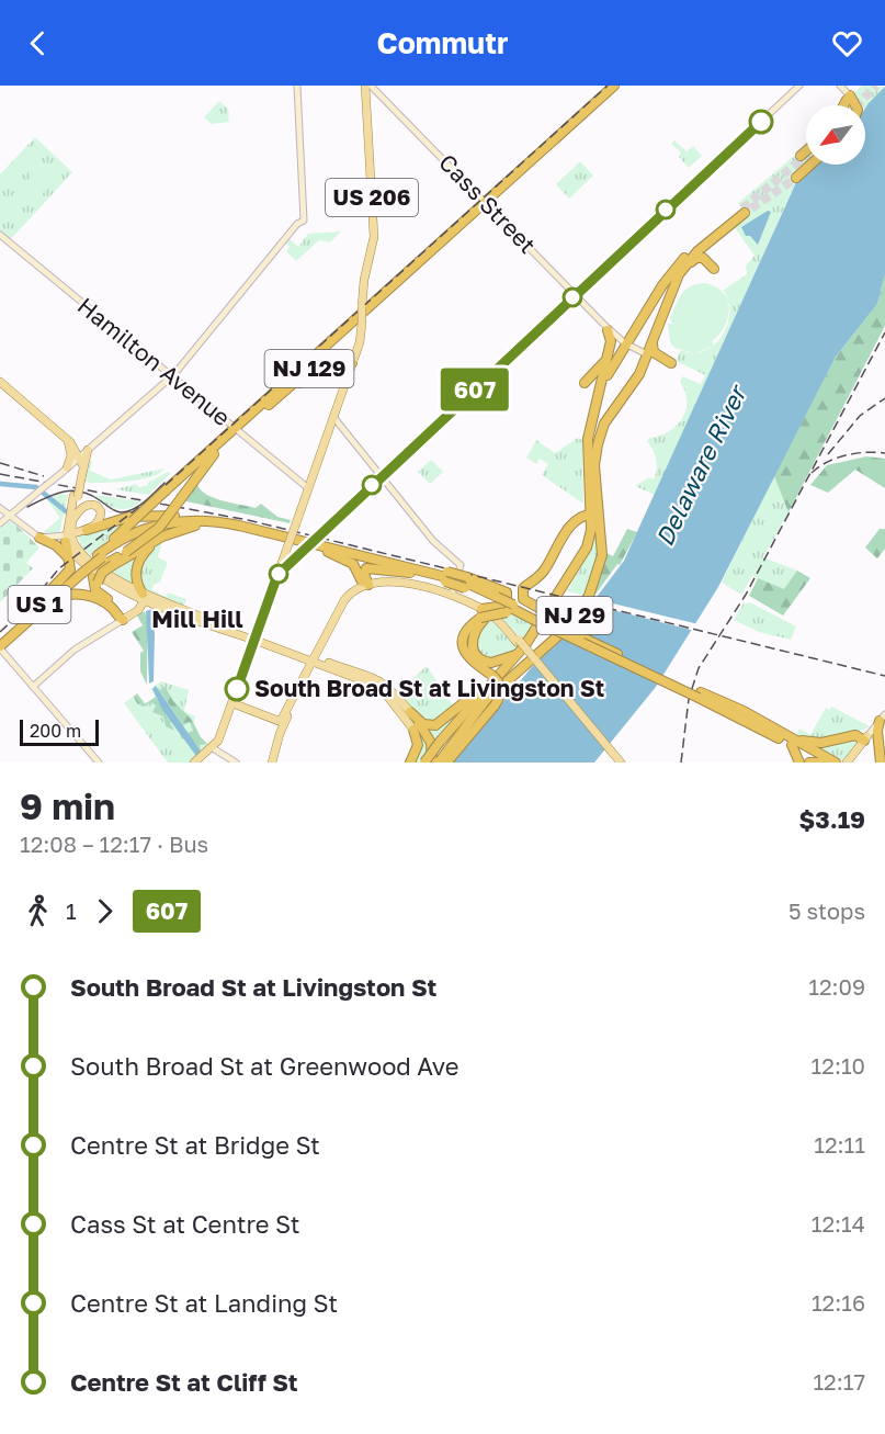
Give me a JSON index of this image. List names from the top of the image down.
{
  "streets": {
    "highway": ["NJ 129", "US 1", "NJ 29"],
    "main road": ["US 206"],
    "street": ["Cass Street", "Hamilton Avenue"]
  },
  "crossings": [
    ["US 206", "Hamilton Avenue"],
    ["Cass Street", "NJ 129"],
    ["Cass Street", "NJ 29"],
    ["Hamilton Avenue", "NJ 129"]
  ],
  "districts": ["Mill Hill"],
  "water": ["Delaware River"],
  "places": ["South Broad St at Livingston St"],
  "lines": ["bus line 607"],
  "scale_bar": "200 m",
  "north": "bottom left",
  "page": {
    "header": "Commutr",
    "on_map": "607",
    "scale": "200 m",
    "heading": ["9 min", "12:08 – 12:17 · Bus", "$3.19"],
    "legs": ["1", "607", "5 stops"],
    "list": [
      {
        "name": "South Broad St at Livingston St",
        "value": "12:09"
      },
      {
        "name": "South Broad St at Greenwood Ave",
        "value": "12:10"
      },
      {
        "name": "Centre St at Bridge St",
        "value": "12:11"
      },
      {
        "name": "Cass St at Centre St",
        "value": "12:14"
      },
      {
        "name": "Centre St at Landing St",
        "value": "12:16"
      },
      {
        "name": "Centre St at Cliff St",
        "value": "12:17"
      }
    ]
  }
}
